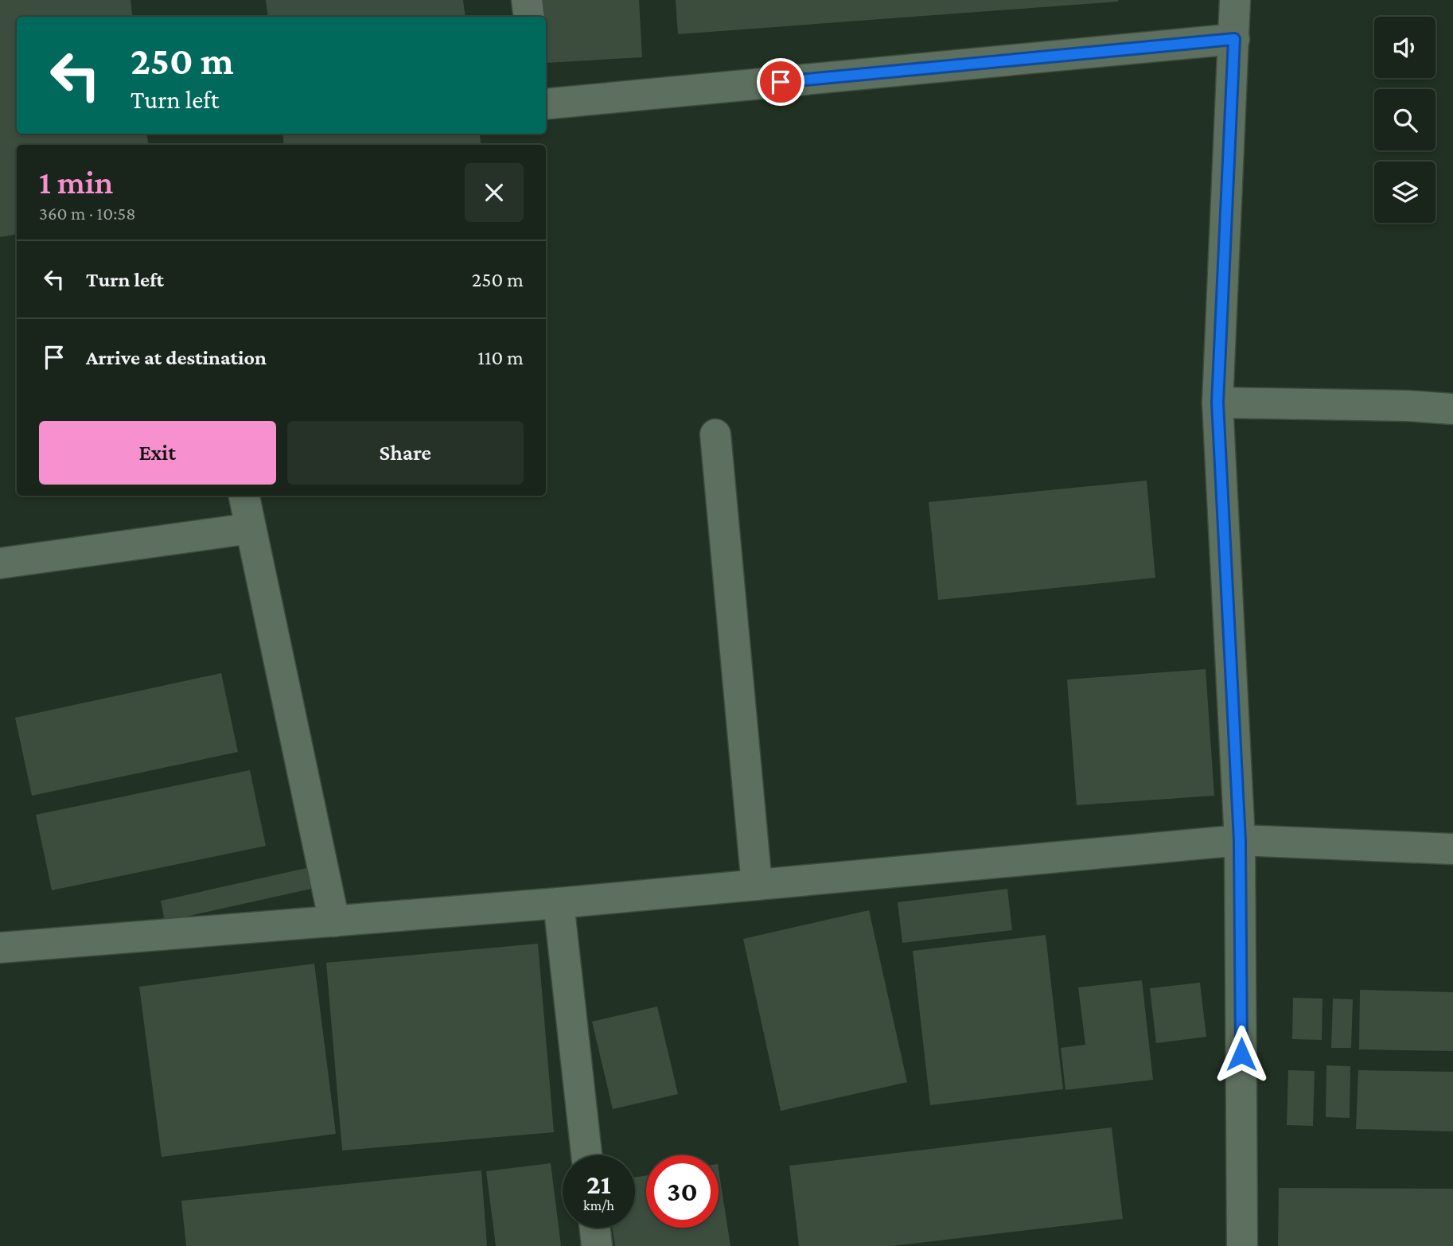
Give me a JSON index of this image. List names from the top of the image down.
{
  "page": {
    "turn": ["250 m", "Turn left"],
    "heading": ["1 min", "360 m · 10:58"],
    "list": [
      {
        "name": "Turn left",
        "value": "250 m"
      },
      {
        "name": "Arrive at destination",
        "value": "110 m"
      }
    ],
    "buttons": ["Exit", "Share"],
    "speed": "21 km/h",
    "limit": "30"
  }
}
